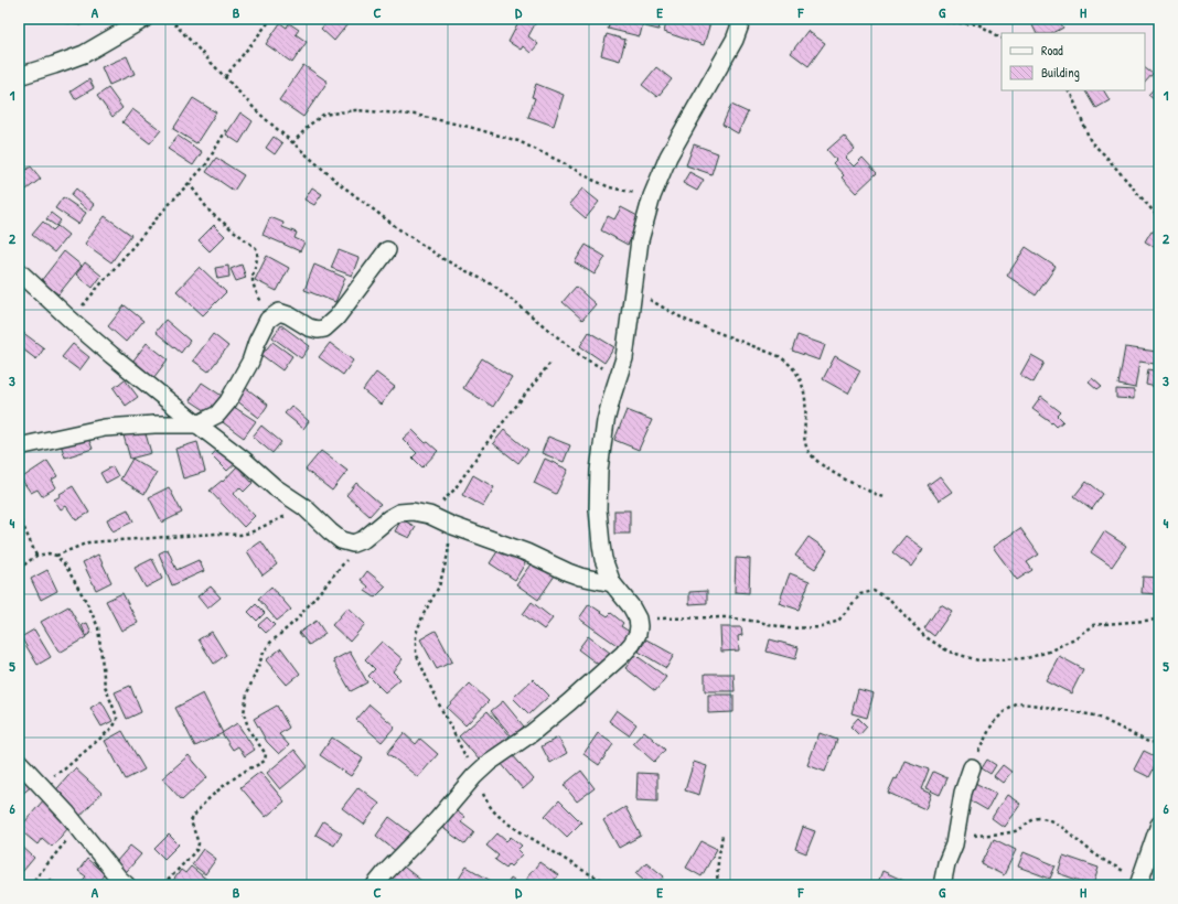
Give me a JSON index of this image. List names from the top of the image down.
{
  "legend": ["Road", "Building"],
  "grid": {
    "columns": [
      "A",
      "B",
      "C",
      "D",
      "E",
      "F",
      "G",
      "H"
    ],
    "rows": [
      "1",
      "2",
      "3",
      "4",
      "5",
      "6"
    ]
  }
}
